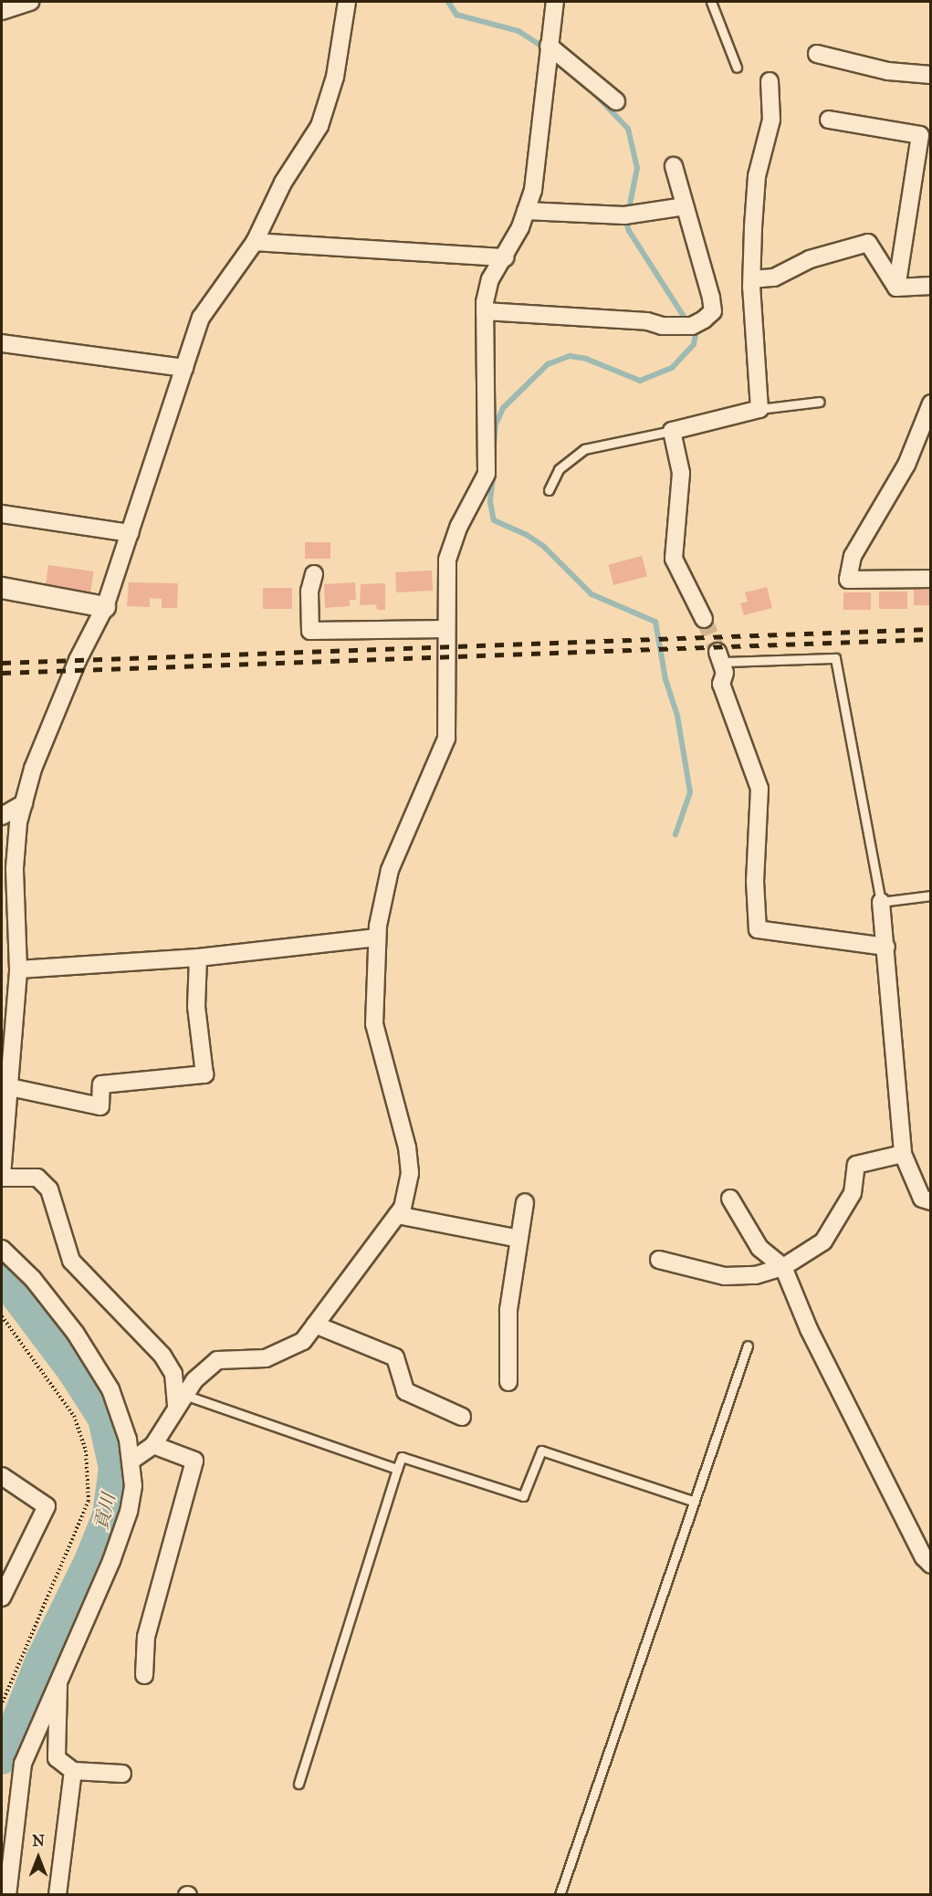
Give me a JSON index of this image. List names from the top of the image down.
{
  "water": ["貢川"],
  "north": "top"
}
